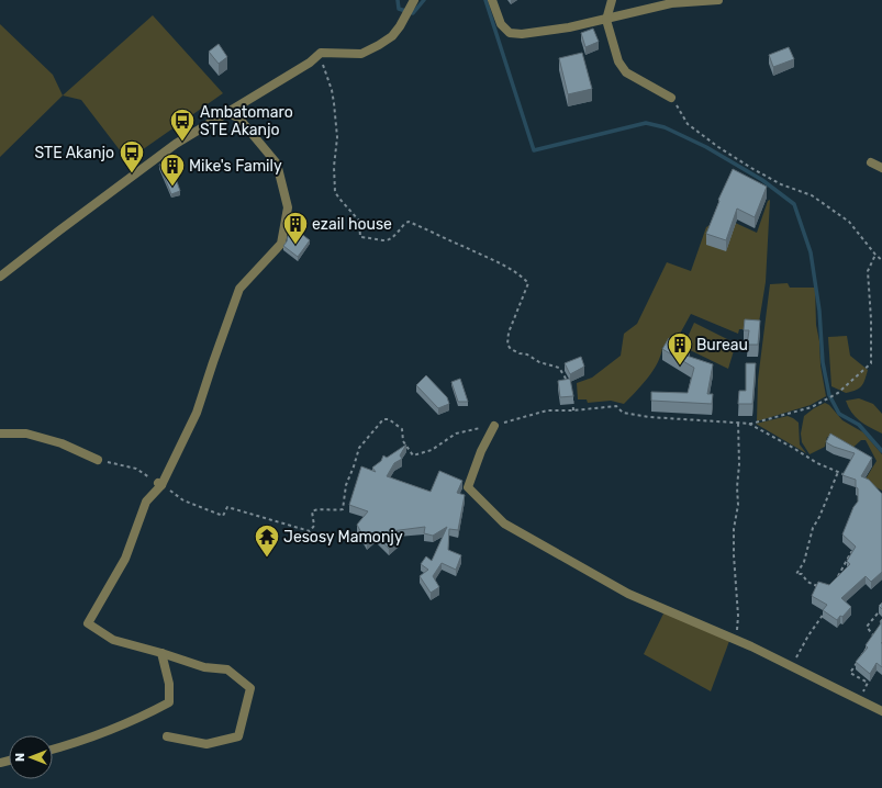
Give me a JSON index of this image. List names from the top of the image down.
{
  "places": {
    "bus stop": ["Ambatomaro STE Akanjo", "STE Akanjo"],
    "building": ["Mike's Family", "ezail house", "Bureau"],
    "temple": ["Jesosy Mamonjy"]
  },
  "north": "left"
}
